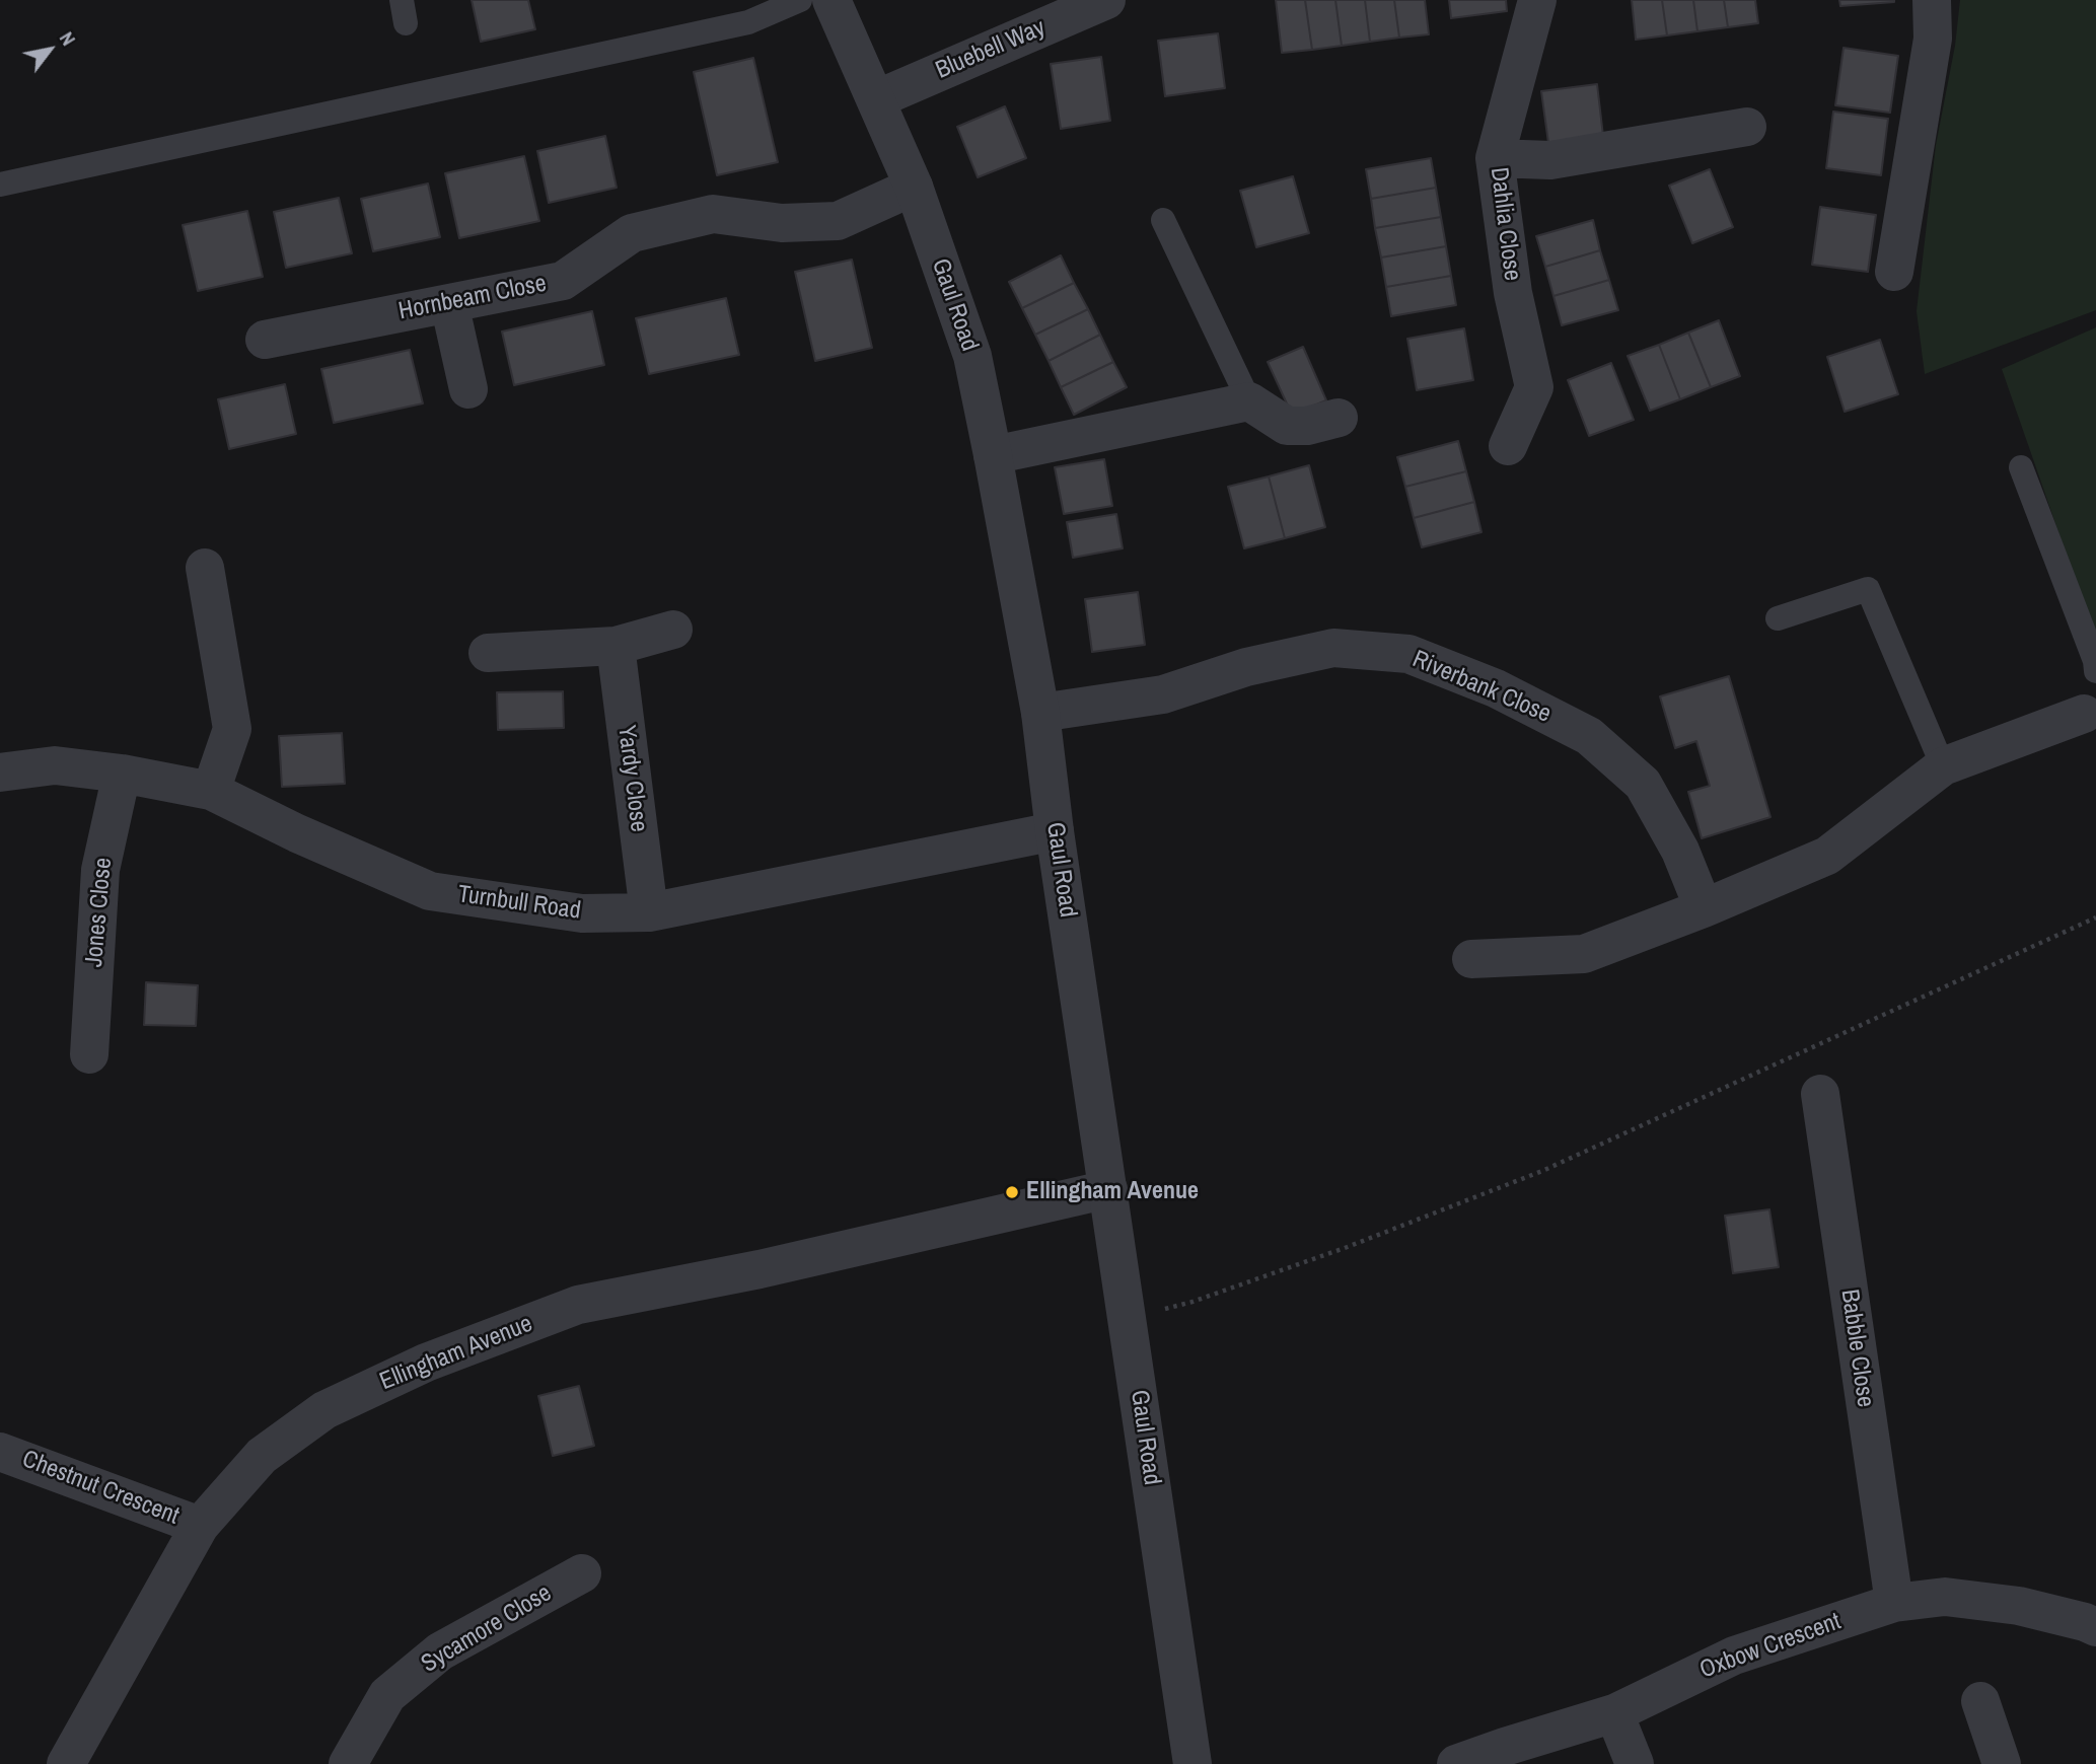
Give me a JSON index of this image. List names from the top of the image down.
{
  "streets": {
    "street": [
      "Bluebell Way",
      "Dahlia Close",
      "Hornbeam Close",
      "Gaul Road",
      "Riverbank Close",
      "Yardy Close",
      "Turnbull Road",
      "Jones Close",
      "Babble Close",
      "Ellingham Avenue",
      "Chestnut Crescent",
      "Sycamore Close",
      "Oxbow Crescent"
    ]
  },
  "crossings": [
    ["Bluebell Way", "Gaul Road"],
    ["Hornbeam Close", "Gaul Road"],
    ["Gaul Road", "Riverbank Close"],
    ["Gaul Road", "Turnbull Road"],
    ["Gaul Road", "Ellingham Avenue"],
    ["Yardy Close", "Turnbull Road"],
    ["Turnbull Road", "Jones Close"],
    ["Babble Close", "Oxbow Crescent"],
    ["Ellingham Avenue", "Chestnut Crescent"]
  ],
  "places": ["Ellingham Avenue"],
  "north": "top right"
}
